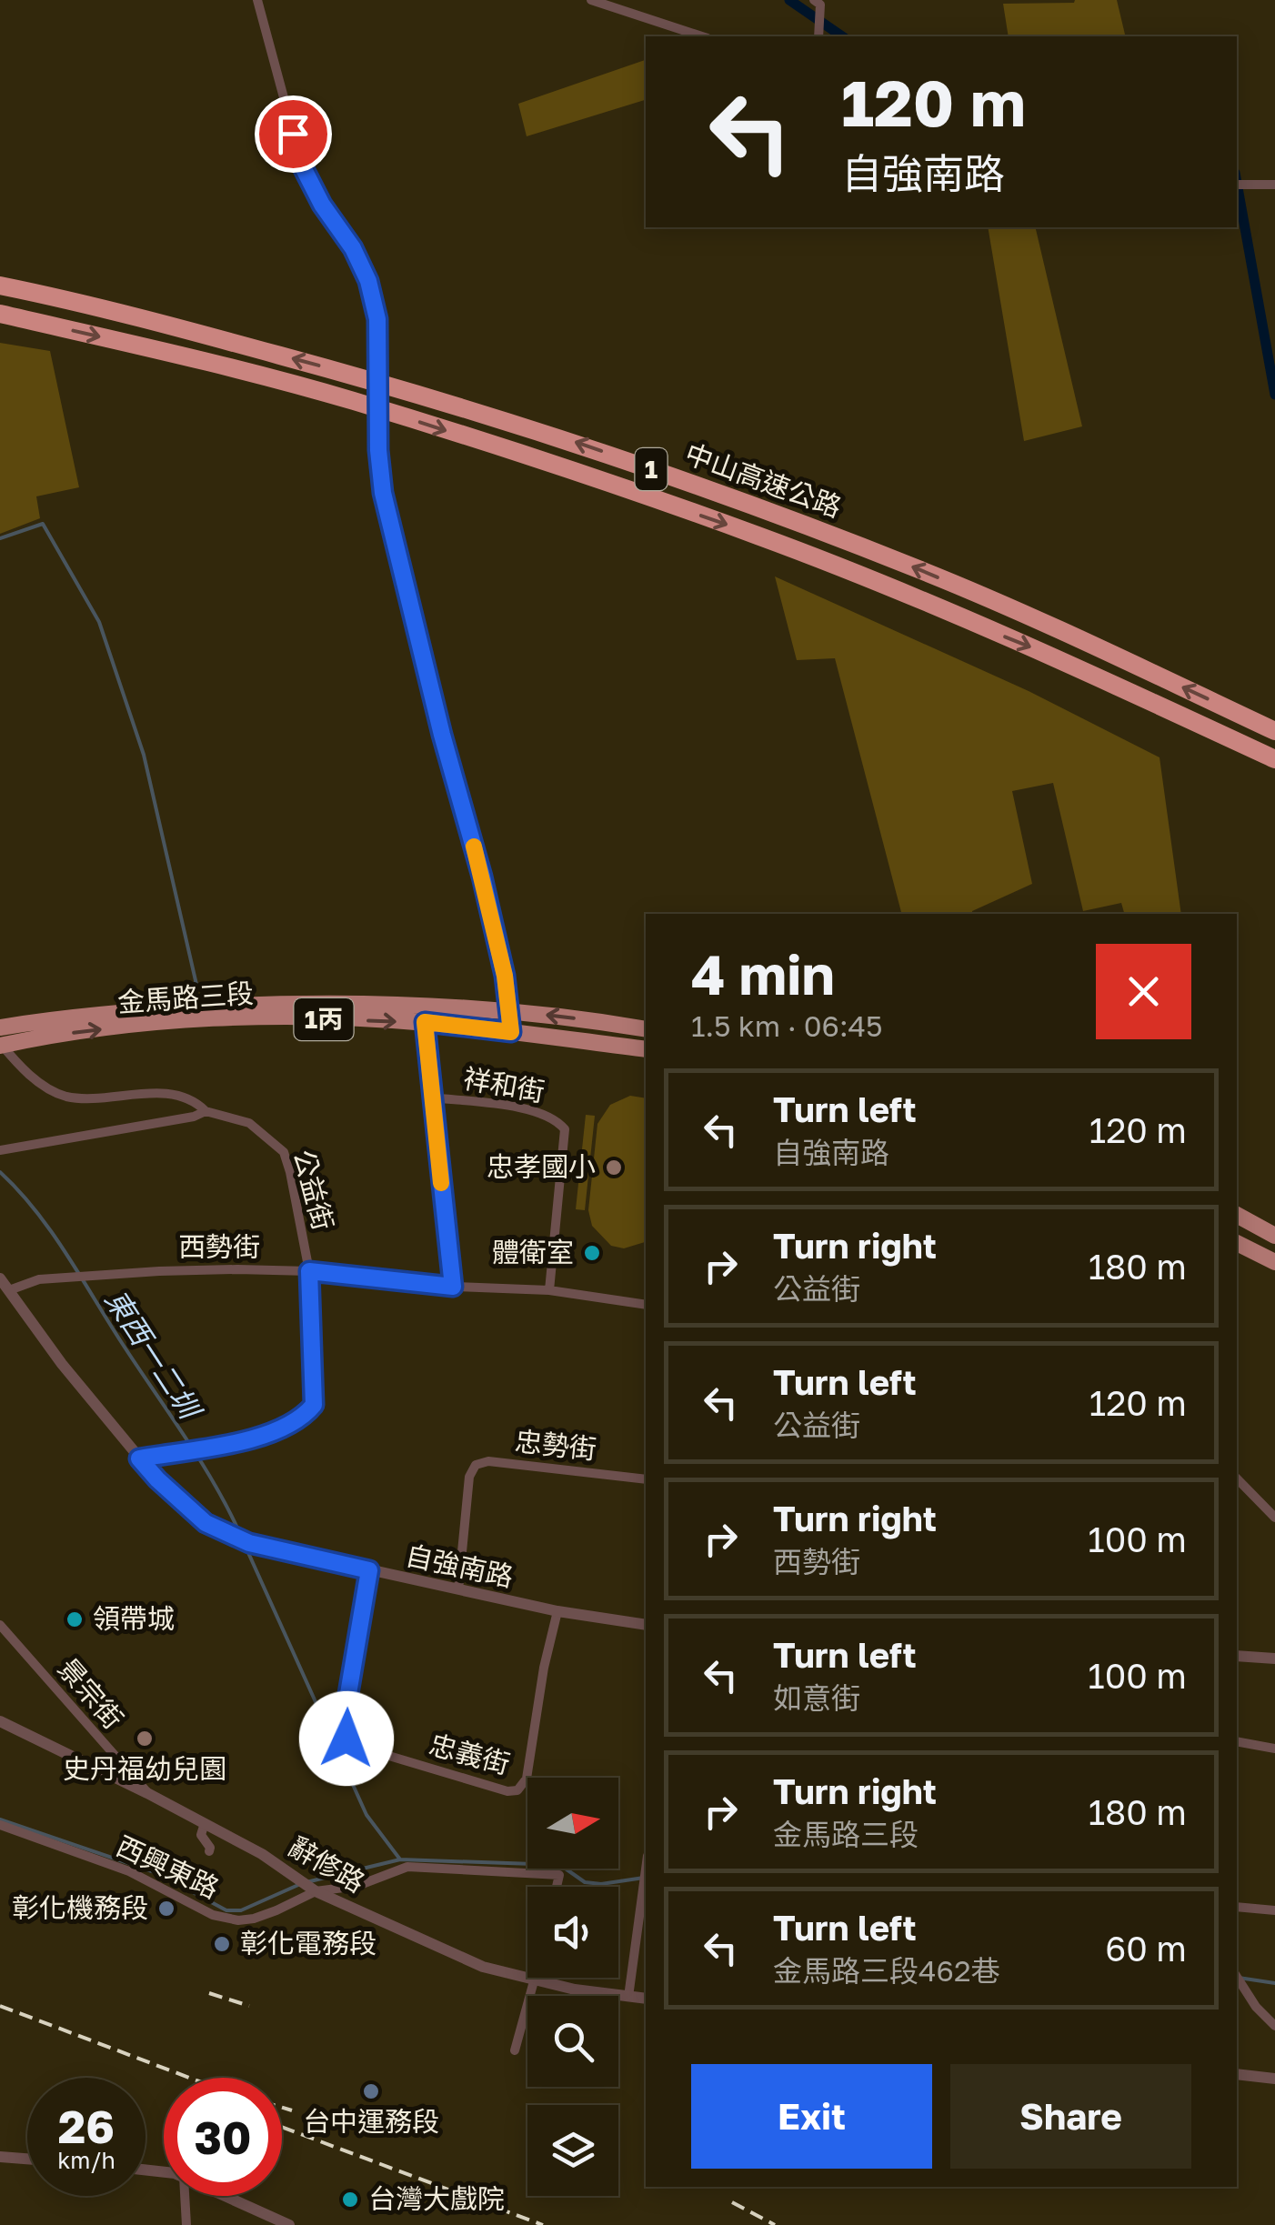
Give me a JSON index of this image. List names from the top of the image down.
{
  "streets": {
    "highway": ["1", "中山高速公路"],
    "main road": ["金馬路三段", "1丙"],
    "street": [
      "祥和街",
      "公益街",
      "西勢街",
      "忠勢街",
      "自強南路",
      "景宗街",
      "忠義街",
      "辭修路",
      "西興東路"
    ]
  },
  "crossings": [
    ["祥和街", "西勢街"],
    ["公益街", "西勢街"],
    ["公益街", "自強南路"],
    ["西勢街", "自強南路"],
    ["忠勢街", "自強南路"],
    ["自強南路", "忠義街"],
    ["景宗街", "辭修路"],
    ["辭修路", "西興東路"]
  ],
  "water": ["東西一二圳"],
  "places": [
    "忠孝國小",
    "體衛室",
    "領帶城",
    "史丹福幼兒園",
    "彰化機務段",
    "彰化電務段",
    "台中運務段",
    "台灣大戲院"
  ],
  "north": "right",
  "page": {
    "turn": ["120 m", "自強南路"],
    "heading": ["4 min", "1.5 km · 06:45"],
    "list": [
      {
        "name": "Turn left",
        "note": "自強南路",
        "value": "120 m"
      },
      {
        "name": "Turn right",
        "note": "公益街",
        "value": "180 m"
      },
      {
        "name": "Turn left",
        "note": "公益街",
        "value": "120 m"
      },
      {
        "name": "Turn right",
        "note": "西勢街",
        "value": "100 m"
      },
      {
        "name": "Turn left",
        "note": "如意街",
        "value": "100 m"
      },
      {
        "name": "Turn right",
        "note": "金馬路三段",
        "value": "180 m"
      },
      {
        "name": "Turn left",
        "note": "金馬路三段462巷",
        "value": "60 m"
      }
    ],
    "buttons": ["Exit", "Share"],
    "speed": "26 km/h",
    "limit": "30"
  }
}
